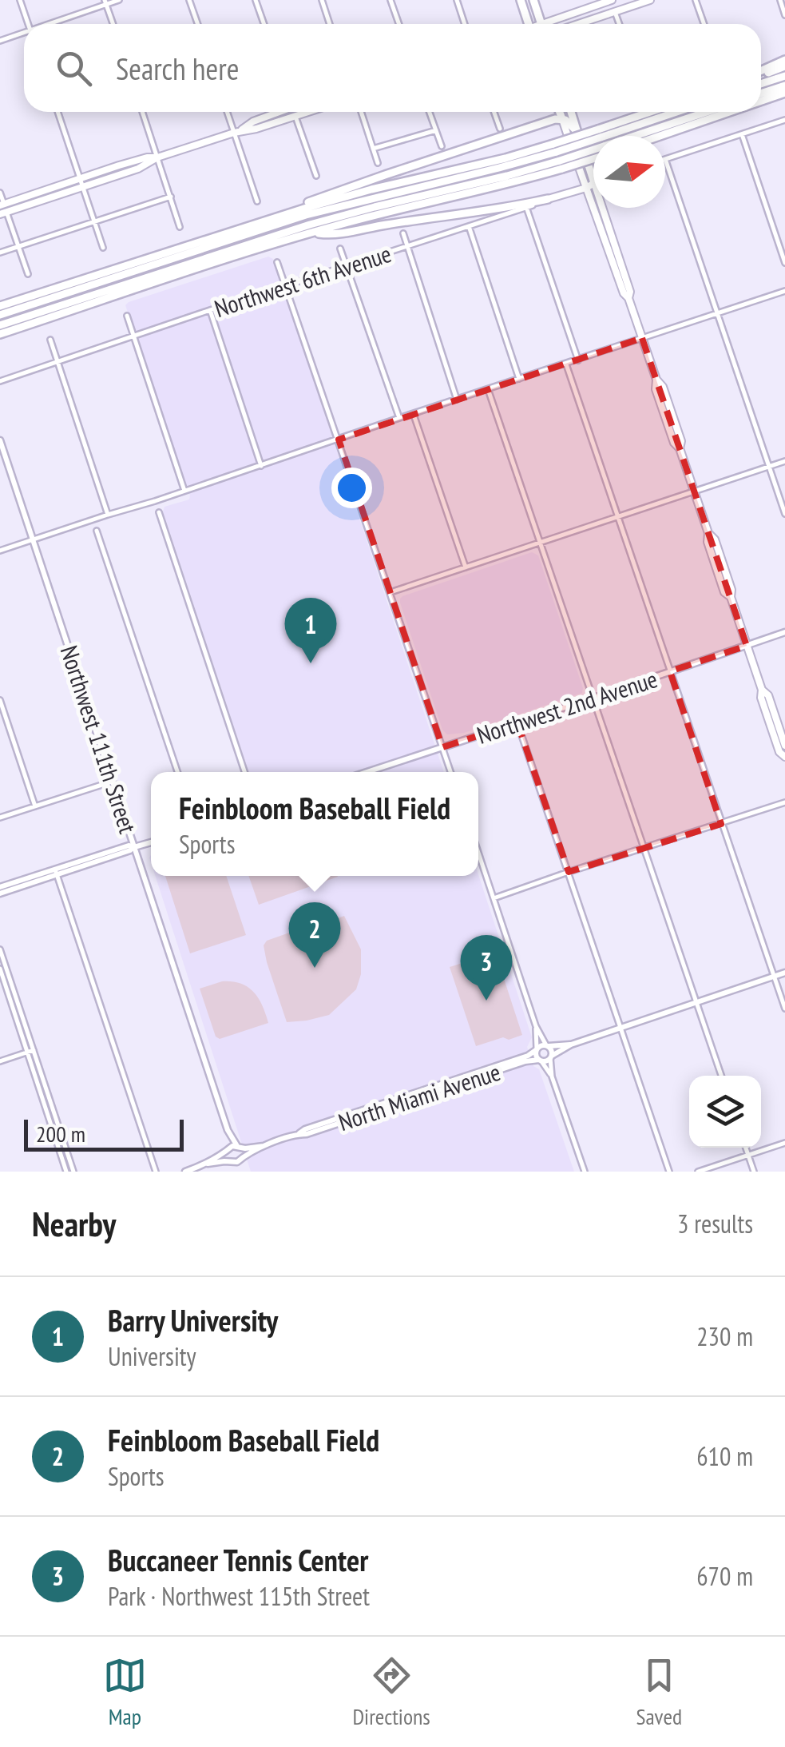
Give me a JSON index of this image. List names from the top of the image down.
{
  "streets": {
    "main road": ["Northwest 6th Avenue"],
    "street": ["Northwest 2nd Avenue", "Northwest 111th Street", "North Miami Avenue"]
  },
  "crossings": [
    ["Northwest 111th Street", "North Miami Avenue"]
  ],
  "scale_bar": "200 m",
  "north": "right",
  "page": {
    "search": "Search here",
    "pins": ["1", "2", "3"],
    "popup": ["Feinbloom Baseball Field", "Sports"],
    "scale": "200 m",
    "heading": ["Nearby", "3 results"],
    "list": [
      {
        "mark": "1",
        "name": "Barry University",
        "note": "University",
        "value": "230 m"
      },
      {
        "mark": "2",
        "name": "Feinbloom Baseball Field",
        "note": "Sports",
        "value": "610 m"
      },
      {
        "mark": "3",
        "name": "Buccaneer Tennis Center",
        "note": "Park · Northwest 115th Street",
        "value": "670 m"
      }
    ],
    "nav": ["Map", "Directions", "Saved"]
  }
}
